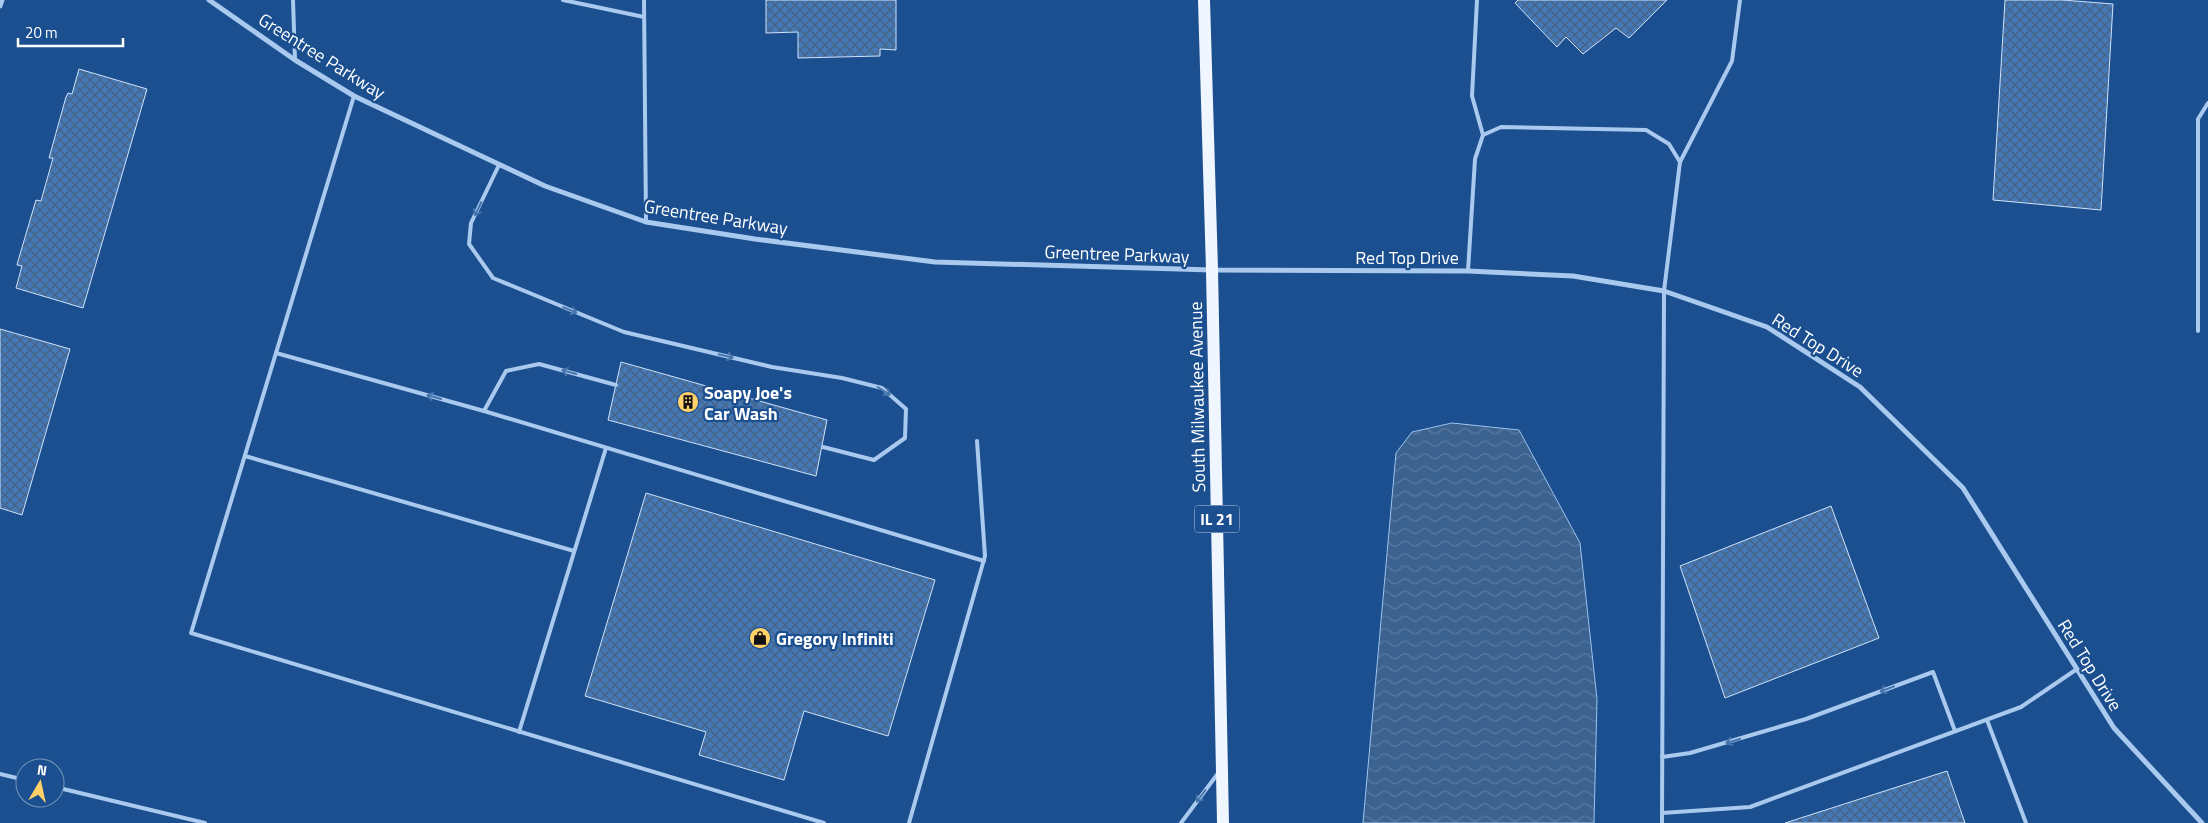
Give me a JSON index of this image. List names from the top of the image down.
{
  "streets": {
    "main road": ["South Milwaukee Avenue", "IL 21"],
    "street": ["Greentree Parkway", "Red Top Drive"]
  },
  "crossings": [
    ["Greentree Parkway", "Red Top Drive"],
    ["Greentree Parkway", "South Milwaukee Avenue"],
    ["Red Top Drive", "South Milwaukee Avenue"]
  ],
  "places": {
    "building": ["Soapy Joe's Car Wash"],
    "shop": ["Gregory Infiniti"]
  },
  "scale_bar": "20 m",
  "north": "top"
}
